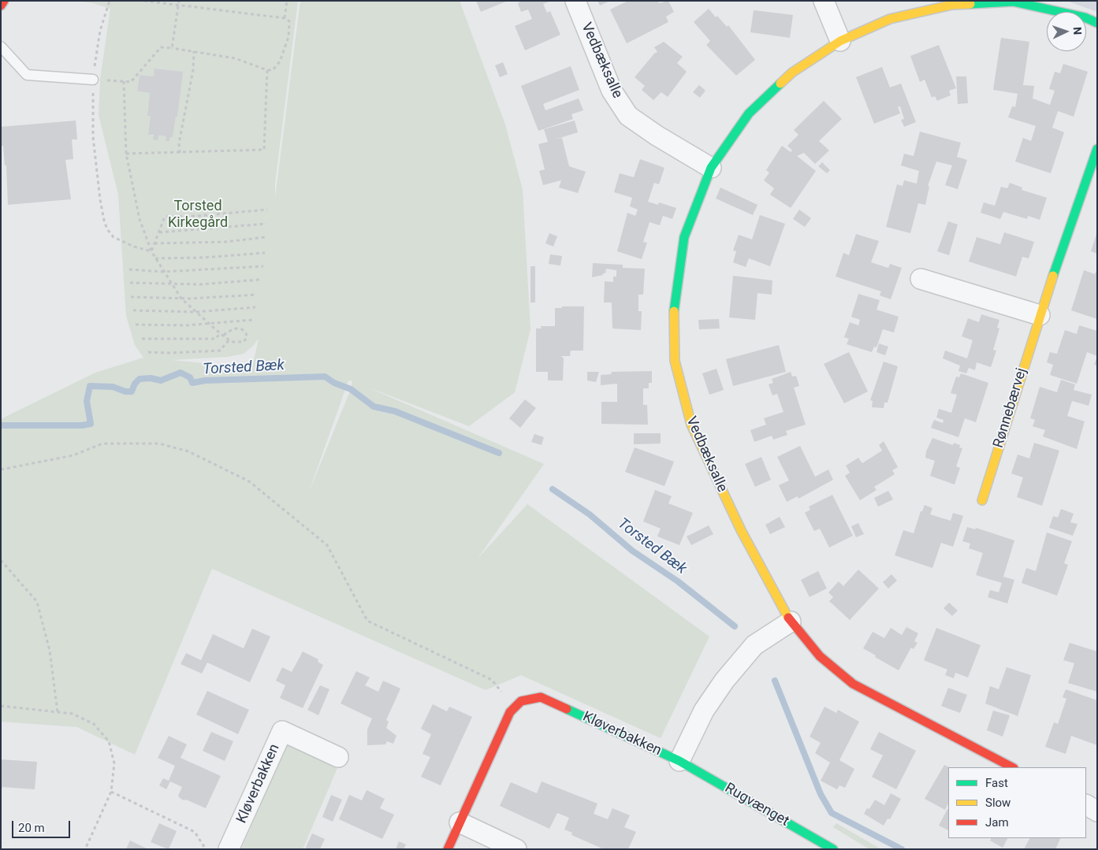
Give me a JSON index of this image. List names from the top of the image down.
{
  "streets": {
    "street": [
      "Vedbæksalle",
      "Rønnebærvej",
      "Kløverbakken",
      "Rugvænget"
    ]
  },
  "crossings": [
    ["Kløverbakken", "Rugvænget"]
  ],
  "water": ["Torsted Bæk"],
  "parks": ["Torsted Kirkegård"],
  "legend": ["Fast", "Slow", "Jam"],
  "scale_bar": "20 m",
  "north": "right"
}
